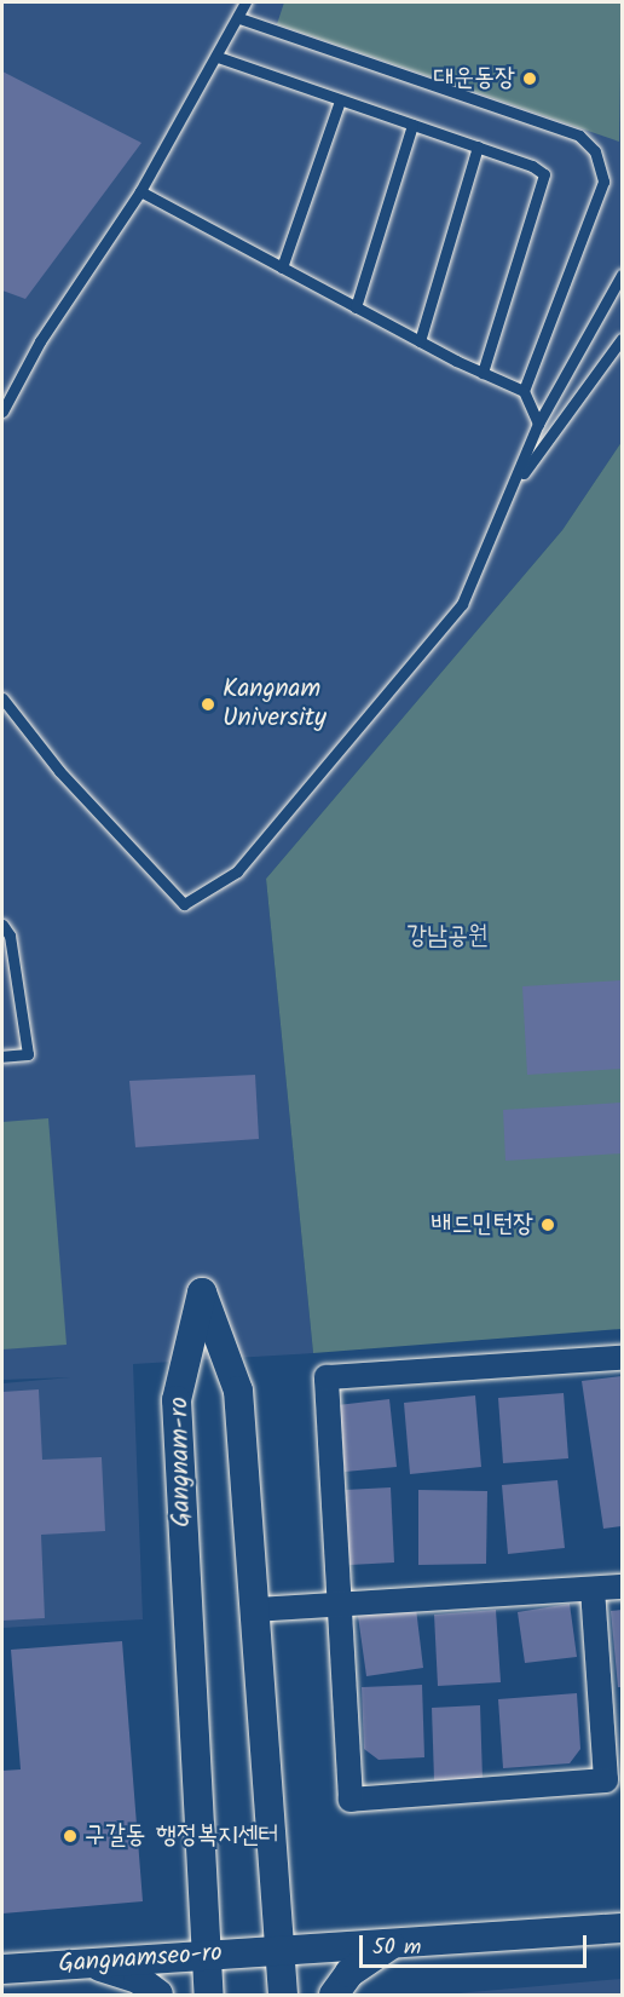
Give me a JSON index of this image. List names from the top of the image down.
{
  "streets": {
    "street": ["Gangnam-ro", "Gangnamseo-ro"]
  },
  "crossings": [
    ["Gangnam-ro", "Gangnamseo-ro"]
  ],
  "parks": ["강남공원"],
  "places": [
    "대운동장",
    "Kangnam University",
    "배드민턴장",
    "구갈동 행정복지센터"
  ],
  "scale_bar": "50 m"
}
